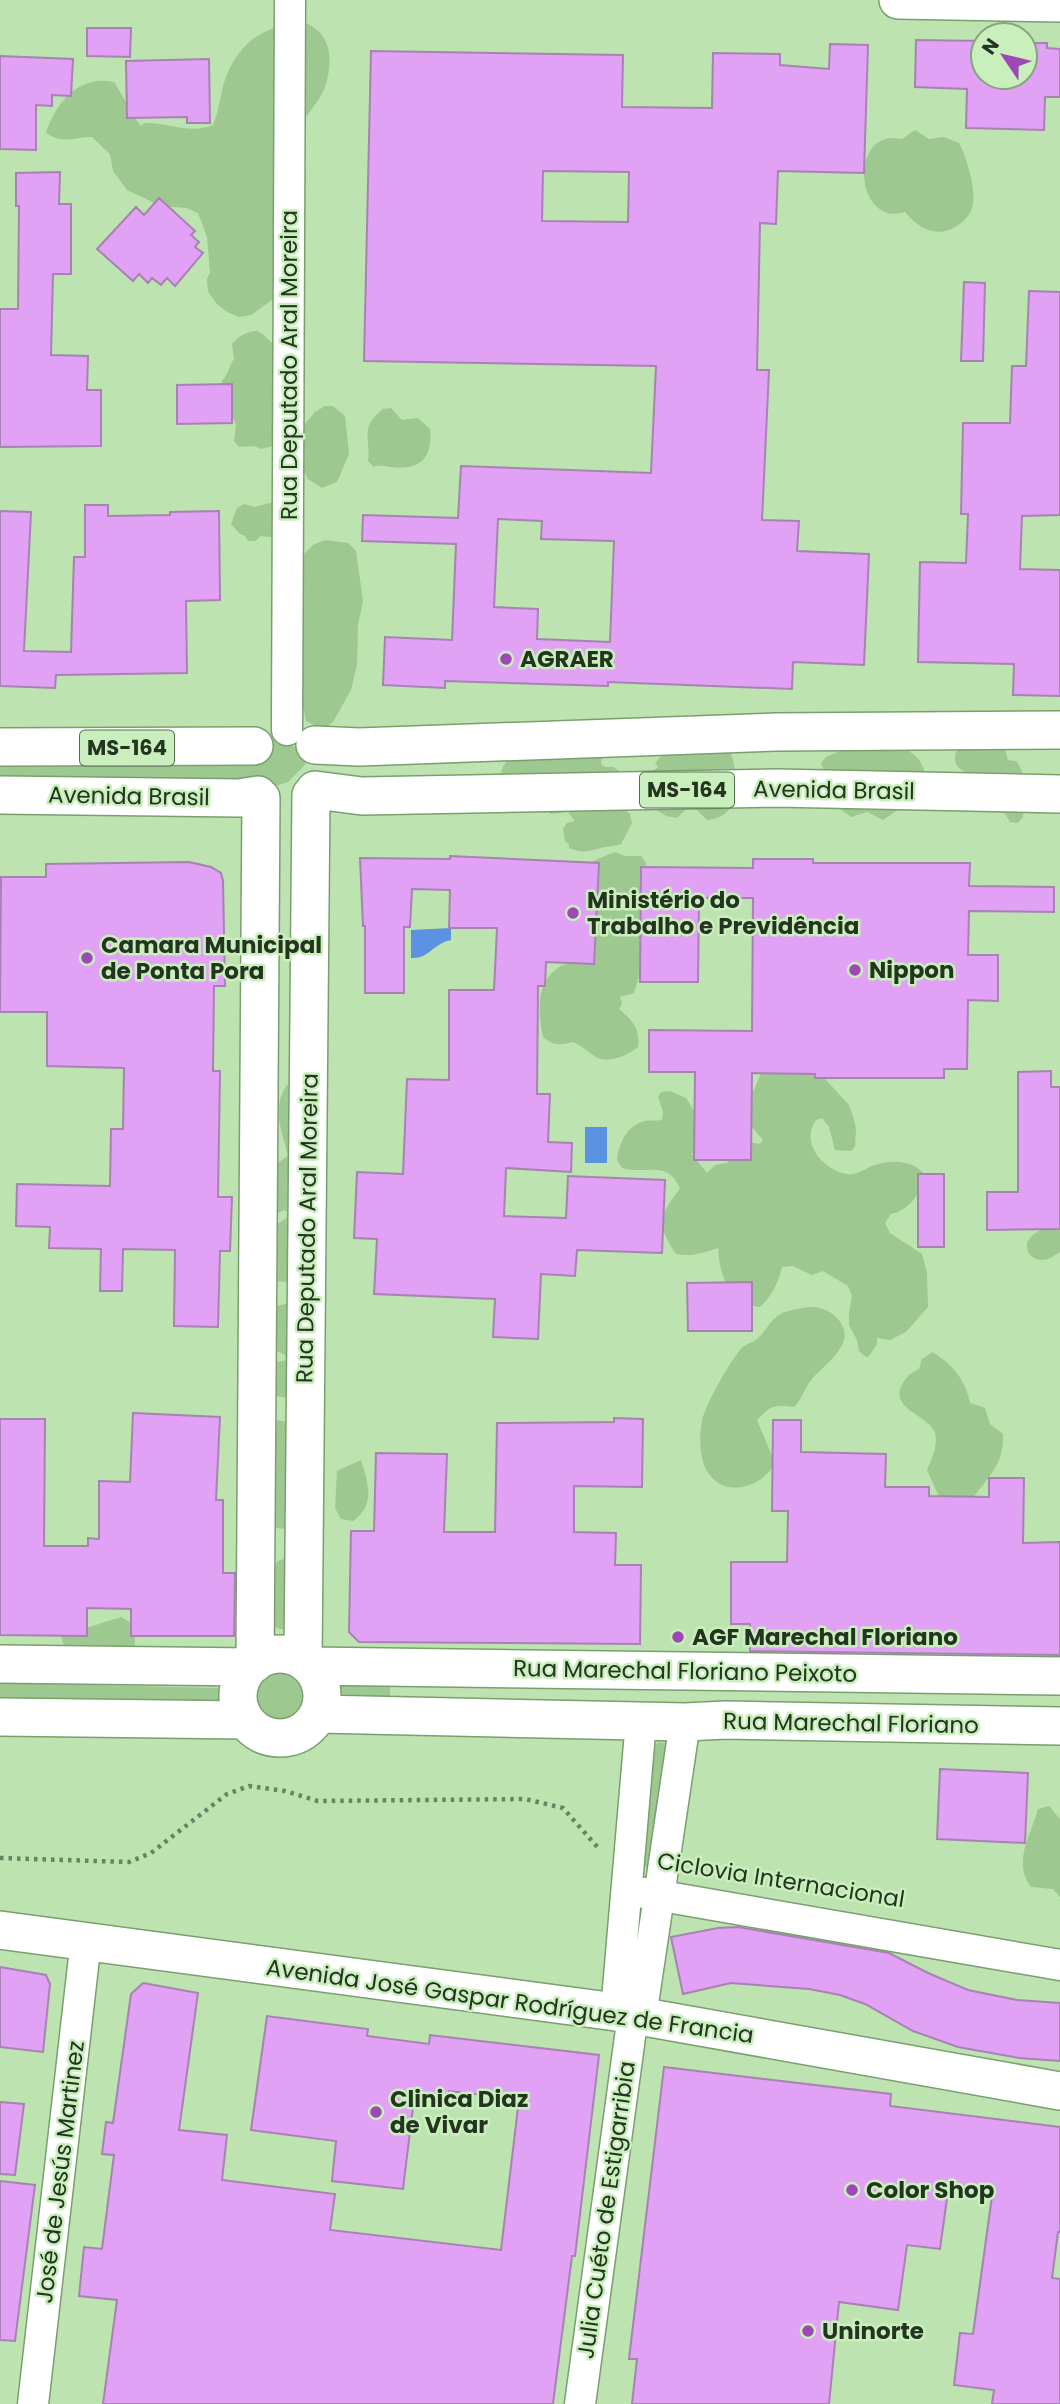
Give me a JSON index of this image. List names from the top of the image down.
{
  "streets": {
    "main road": [
      "Rua Deputado Aral Moreira",
      "MS-164",
      "Avenida Brasil",
      "Rua Marechal Floriano Peixoto",
      "Rua Marechal Floriano",
      "Avenida José Gaspar Rodríguez de Francia"
    ],
    "street": ["José de Jesús Martinez", "Julia Cuéto de Estigarribia"],
    "path": ["Ciclovia Internacional"]
  },
  "crossings": [
    ["Rua Deputado Aral Moreira", "MS-164"],
    ["Rua Deputado Aral Moreira", "Avenida Brasil"],
    ["Rua Deputado Aral Moreira", "Rua Marechal Floriano Peixoto"],
    ["MS-164", "Avenida Brasil"],
    ["Rua Marechal Floriano", "Julia Cuéto de Estigarribia"],
    ["Ciclovia Internacional", "Julia Cuéto de Estigarribia"],
    ["Avenida José Gaspar Rodríguez de Francia", "José de Jesús Martinez"],
    ["Avenida José Gaspar Rodríguez de Francia", "Julia Cuéto de Estigarribia"]
  ],
  "places": [
    "AGRAER",
    "Ministério do Trabalho e Previdência",
    "Camara Municipal de Ponta Pora",
    "Nippon",
    "AGF Marechal Floriano",
    "Clinica Diaz de Vivar",
    "Color Shop",
    "Uninorte"
  ],
  "north": "top left"
}
